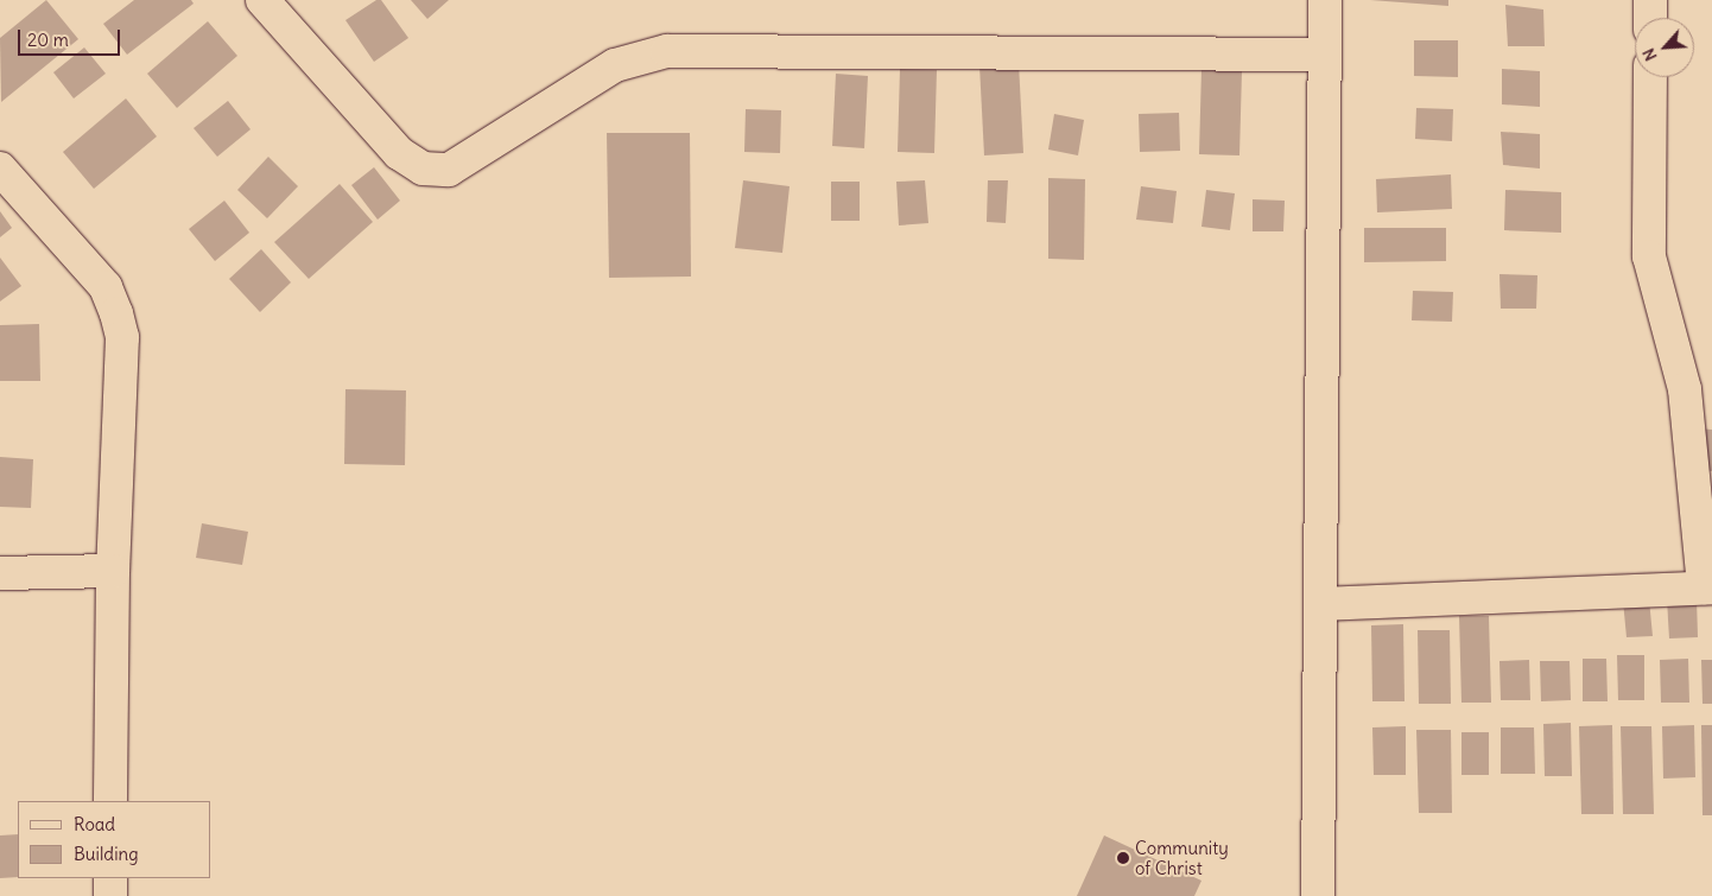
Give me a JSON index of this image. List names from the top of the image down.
{
  "places": ["Community of Christ"],
  "legend": ["Road", "Building"],
  "scale_bar": "20 m",
  "north": "bottom left"
}
